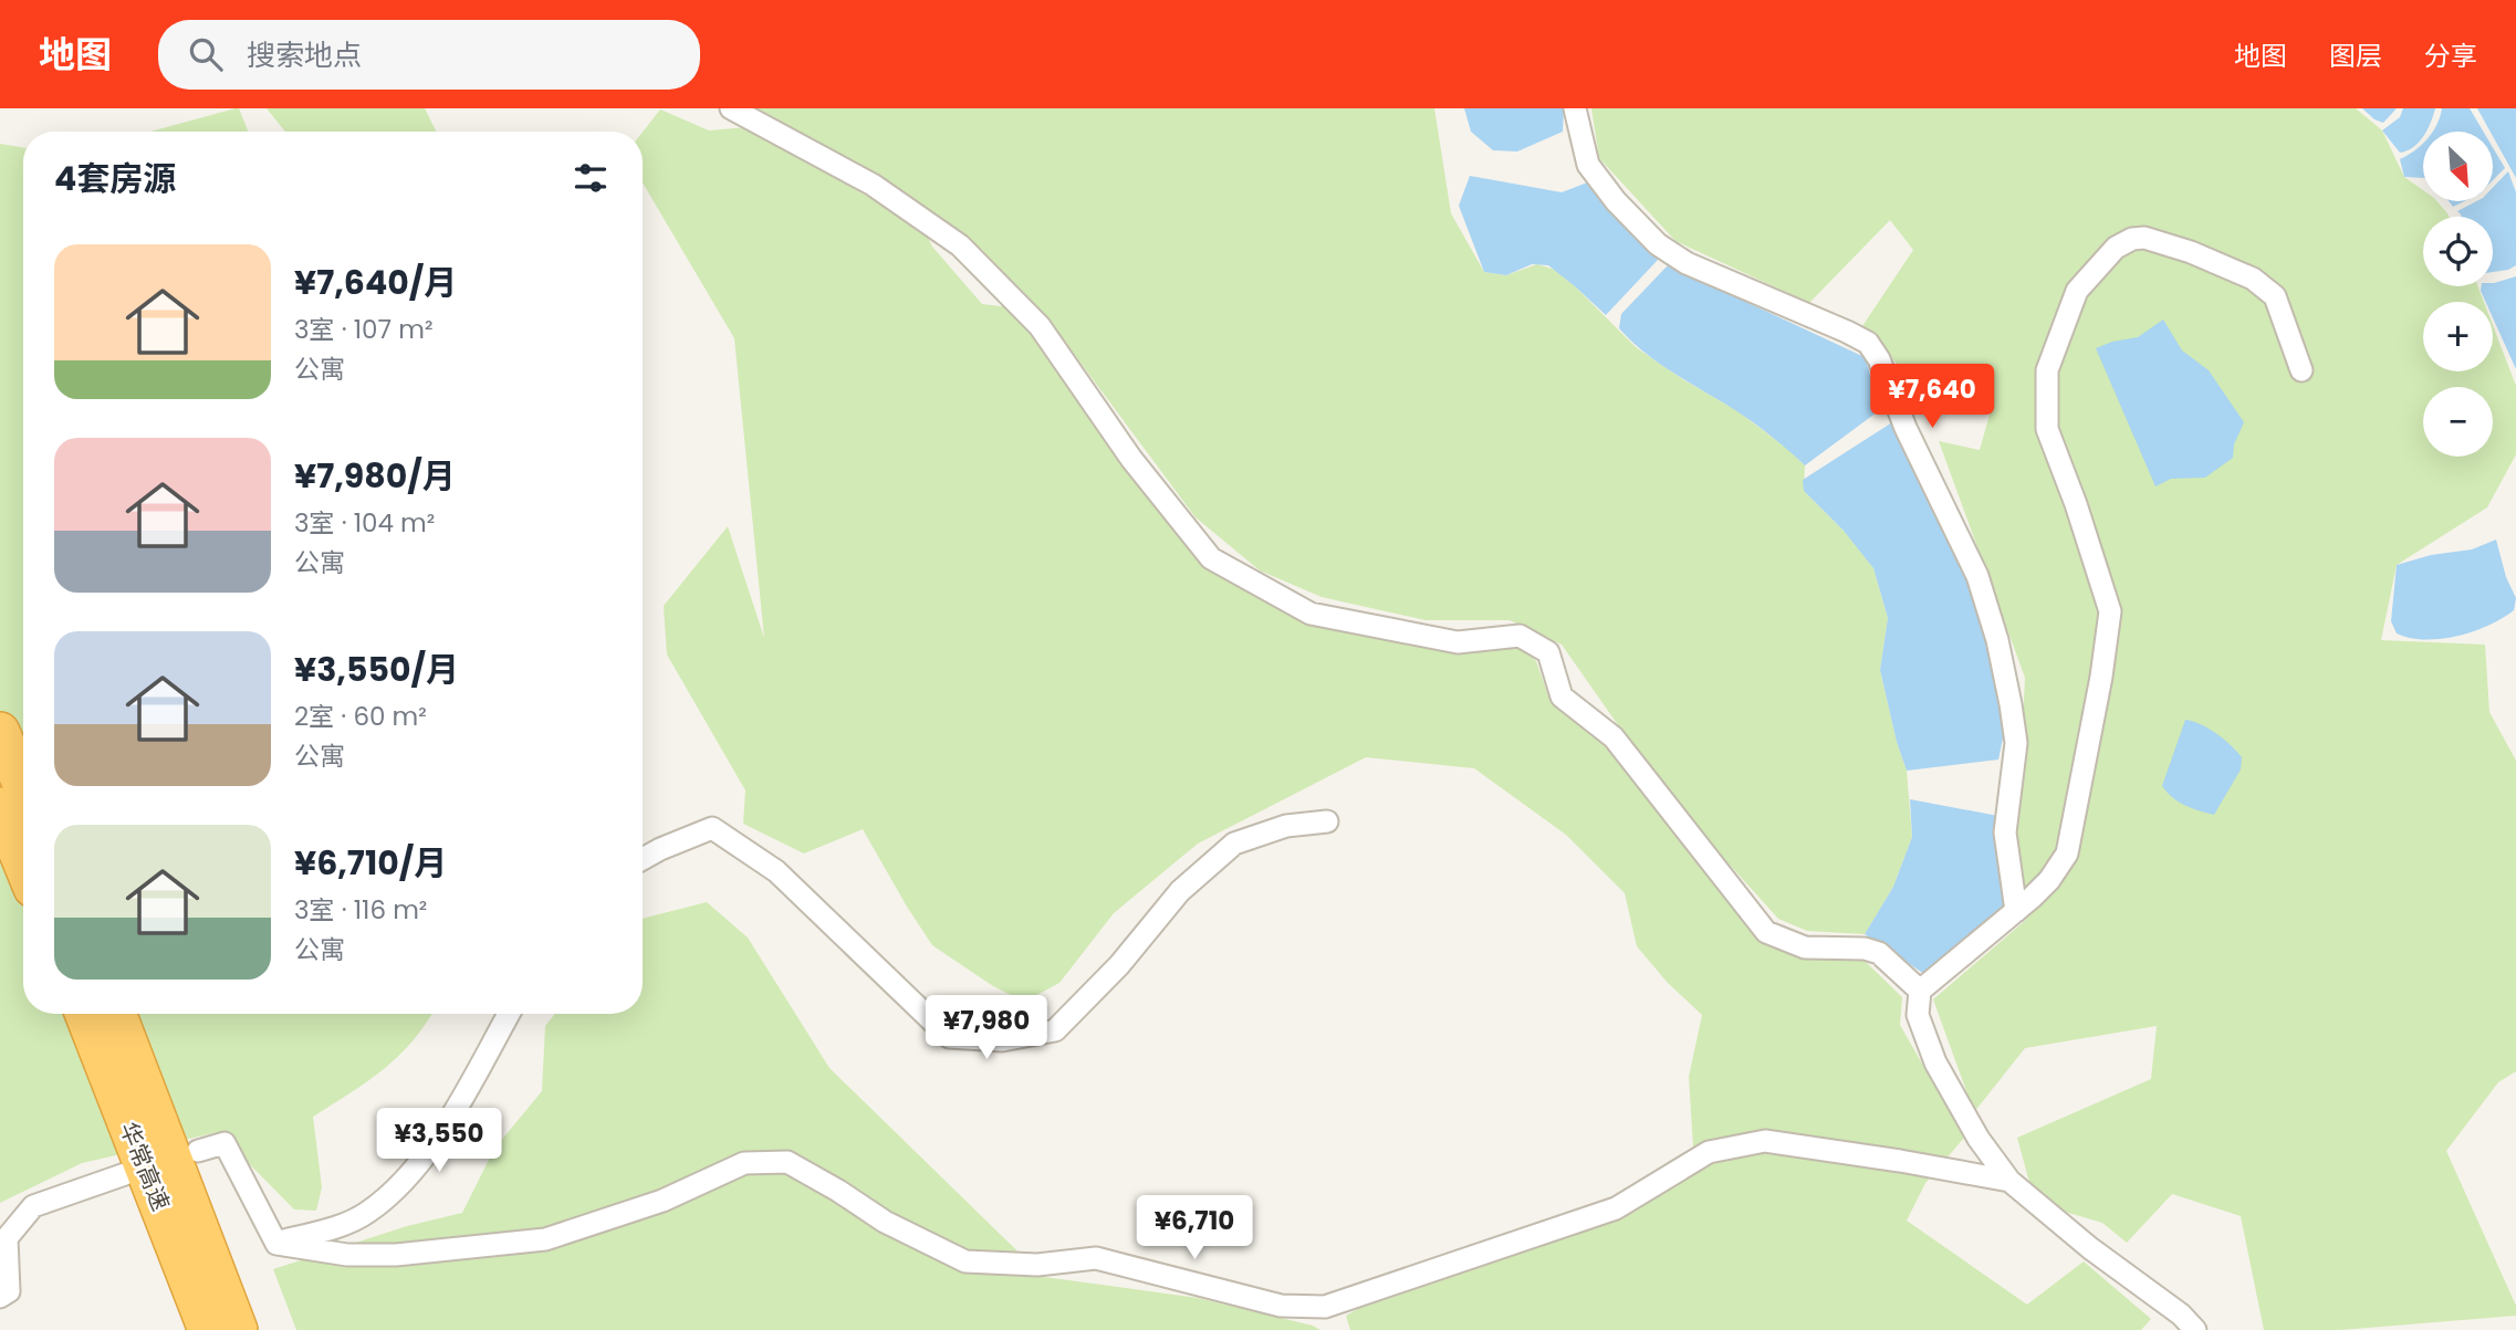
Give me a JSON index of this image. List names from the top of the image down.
{
  "streets": {
    "highway": ["华常高速"]
  },
  "north": "bottom right",
  "page": {
    "header": "地图",
    "search": "搜索地点",
    "nav": ["地图", "图层", "分享"],
    "map_buttons": ["+", "−"],
    "heading": "4套房源",
    "list": [
      {
        "name": "¥7,640/月",
        "note": "3室 · 107 m² · 公寓"
      },
      {
        "name": "¥7,980/月",
        "note": "3室 · 104 m² · 公寓"
      },
      {
        "name": "¥3,550/月",
        "note": "2室 · 60 m² · 公寓"
      },
      {
        "name": "¥6,710/月",
        "note": "3室 · 116 m² · 公寓"
      }
    ],
    "price": [
      "¥7,640",
      "¥7,980",
      "¥3,550",
      "¥6,710"
    ]
  }
}
